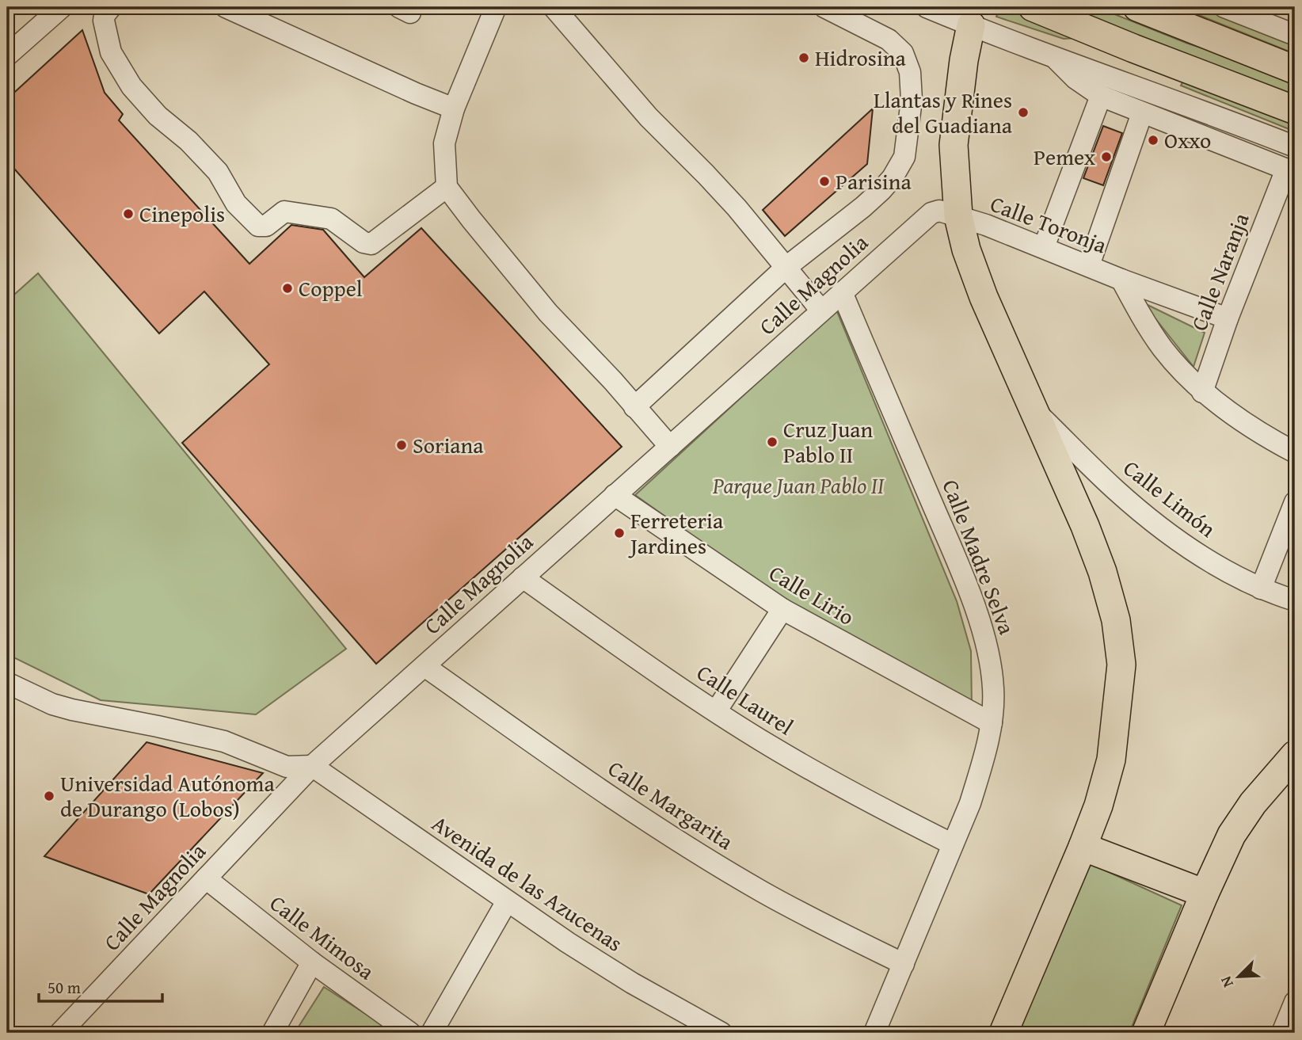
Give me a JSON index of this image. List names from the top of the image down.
{
  "streets": {
    "street": [
      "Calle Toronja",
      "Calle Naranja",
      "Calle Magnolia",
      "Calle Limón",
      "Calle Madre Selva",
      "Calle Lirio",
      "Calle Laurel",
      "Calle Margarita",
      "Avenida de las Azucenas",
      "Calle Mimosa"
    ]
  },
  "crossings": [
    ["Calle Toronja", "Calle Naranja"],
    ["Calle Toronja", "Calle Magnolia"],
    ["Calle Magnolia", "Calle Madre Selva"],
    ["Calle Magnolia", "Calle Lirio"],
    ["Calle Magnolia", "Calle Laurel"],
    ["Calle Magnolia", "Calle Margarita"],
    ["Calle Magnolia", "Avenida de las Azucenas"],
    ["Calle Magnolia", "Calle Mimosa"],
    ["Calle Madre Selva", "Calle Lirio"],
    ["Calle Madre Selva", "Calle Laurel"],
    ["Calle Madre Selva", "Calle Margarita"]
  ],
  "parks": ["Parque Juan Pablo II"],
  "places": [
    "Hidrosina",
    "Llantas y Rines del Guadiana",
    "Oxxo",
    "Pemex",
    "Parisina",
    "Cinepolis",
    "Coppel",
    "Cruz Juan Pablo II",
    "Soriana",
    "Ferreteria Jardines",
    "Universidad Autónoma de Durango (Lobos)"
  ],
  "scale_bar": "50 m",
  "north": "bottom left"
}
